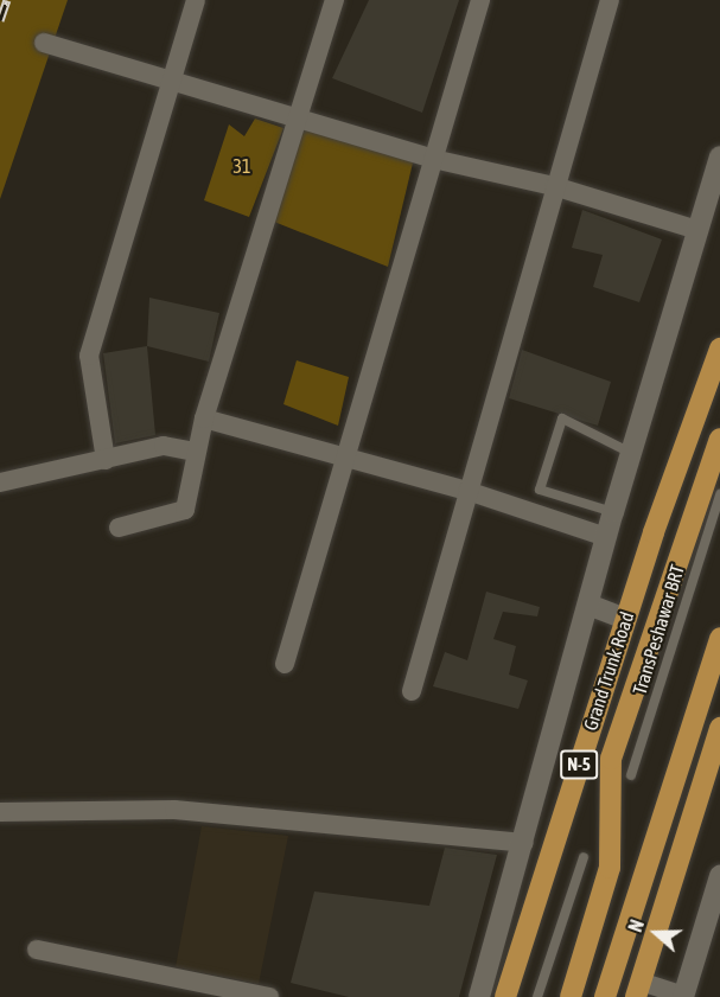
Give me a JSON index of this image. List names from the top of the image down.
{
  "streets": {
    "highway": ["Grand Trunk Road", "N-5"],
    "lane": ["TransPeshawar BRT"]
  },
  "parks": ["31"],
  "north": "left"
}
